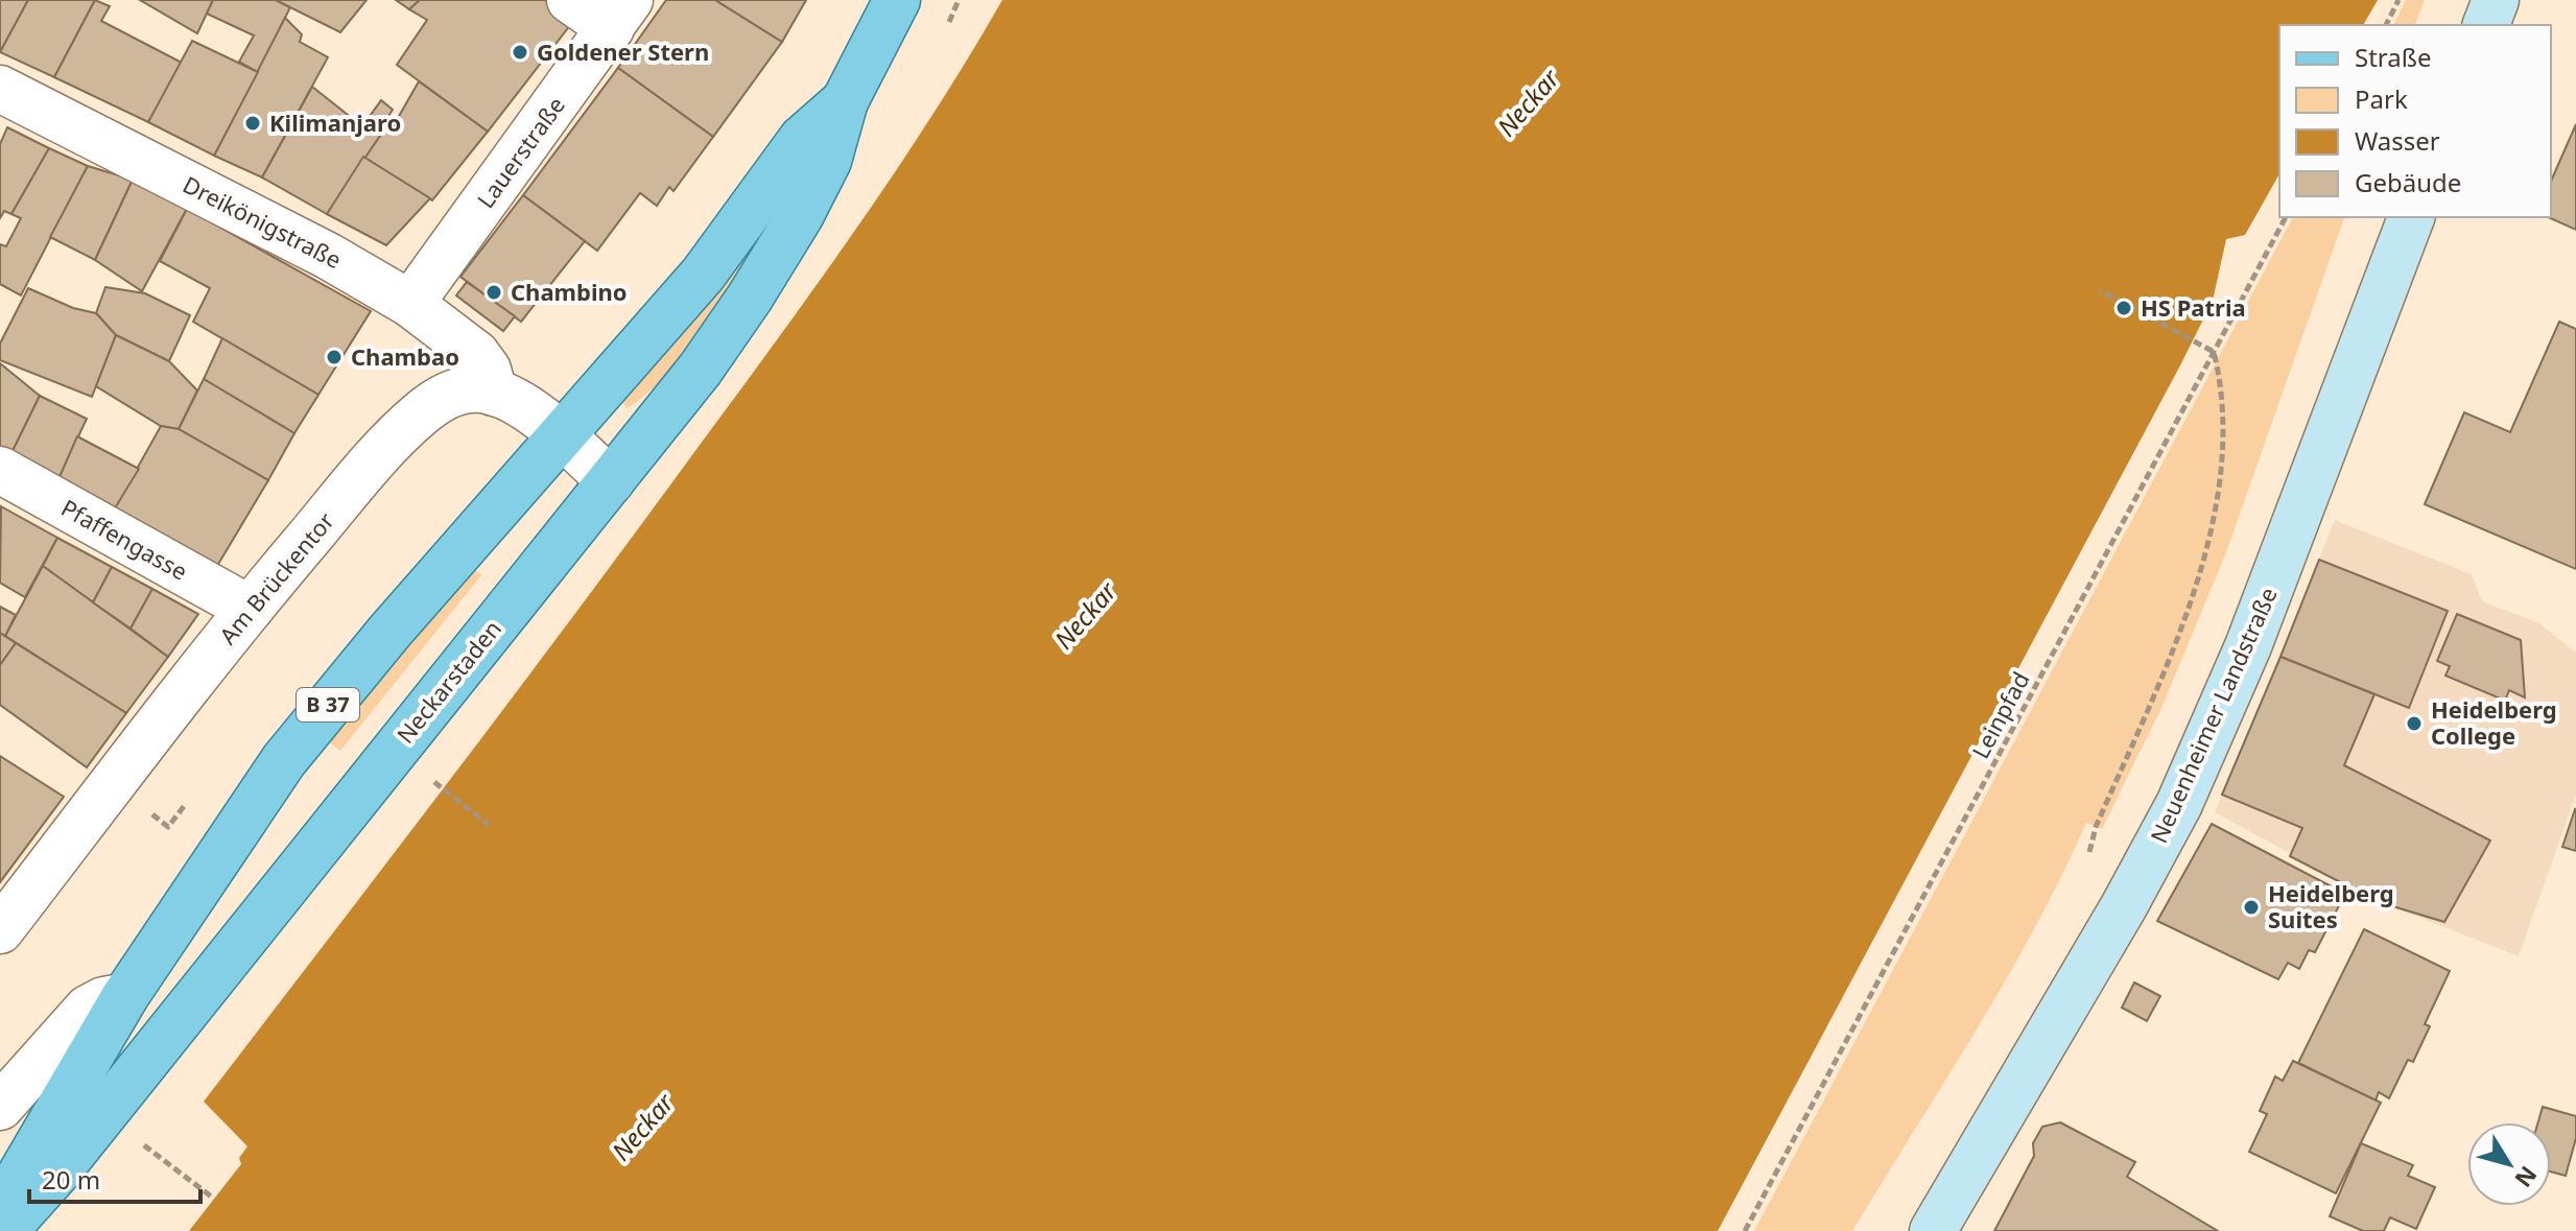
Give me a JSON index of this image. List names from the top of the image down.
{
  "streets": {
    "main road": ["Neckarstaden", "B 37", "Neuenheimer Landstraße"],
    "street": [
      "Lauerstraße",
      "Dreikönigstraße",
      "Pfaffengasse",
      "Am Brückentor"
    ],
    "path": ["Leinpfad"]
  },
  "crossings": [
    ["Lauerstraße", "Dreikönigstraße"],
    ["Dreikönigstraße", "Am Brückentor"],
    ["Pfaffengasse", "Am Brückentor"]
  ],
  "water": ["Neckar"],
  "places": [
    "Goldener Stern",
    "Kilimanjaro",
    "Chambino",
    "HS Patria",
    "Chambao",
    "Heidelberg College",
    "Heidelberg Suites"
  ],
  "legend": [
    "Straße",
    "Park",
    "Wasser",
    "Gebäude"
  ],
  "scale_bar": "20 m",
  "north": "bottom right"
}
